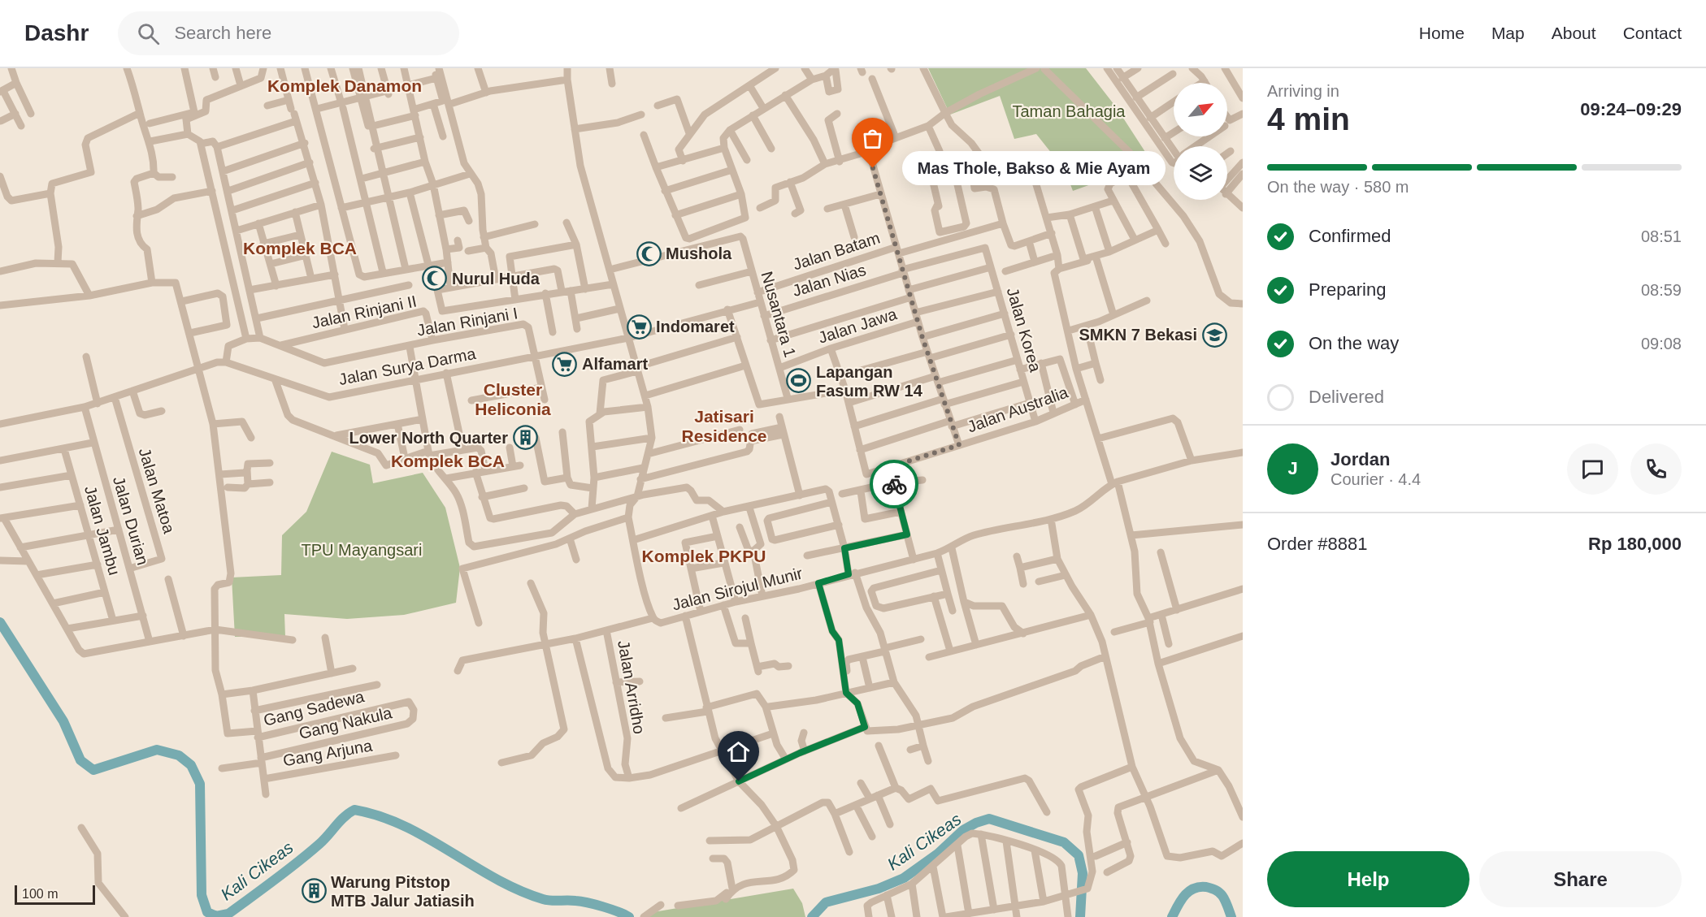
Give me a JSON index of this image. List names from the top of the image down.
{
  "streets": {
    "street": [
      "Jalan Batam",
      "Jalan Nias",
      "Jalan Rinjani II",
      "Nusantara 1",
      "Jalan Rinjani I",
      "Jalan Jawa",
      "Jalan Korea",
      "Jalan Surya Darma",
      "Jalan Australia",
      "Jalan Matoa",
      "Jalan Durian",
      "Jalan Jambu",
      "Jalan Sirojul Munir",
      "Jalan Arridho",
      "Gang Sadewa",
      "Gang Nakula",
      "Gang Arjuna"
    ]
  },
  "crossings": [
    ["Jalan Batam", "Nusantara 1"],
    ["Jalan Nias", "Nusantara 1"],
    ["Jalan Nias", "Jalan Korea"],
    ["Jalan Rinjani II", "Jalan Rinjani I"],
    ["Nusantara 1", "Jalan Jawa"],
    ["Nusantara 1", "Jalan Surya Darma"],
    ["Jalan Rinjani I", "Jalan Surya Darma"],
    ["Jalan Korea", "Jalan Australia"],
    ["Jalan Surya Darma", "Jalan Matoa"],
    ["Jalan Surya Darma", "Jalan Durian"],
    ["Jalan Matoa", "Jalan Durian"],
    ["Gang Sadewa", "Gang Nakula"]
  ],
  "districts": [
    "Komplek Danamon",
    "Komplek BCA",
    "Cluster Heliconia",
    "Jatisari Residence",
    "Komplek BCA",
    "Komplek PKPU"
  ],
  "water": ["Kali Cikeas"],
  "parks": ["Taman Bahagia", "TPU Mayangsari"],
  "places": {
    "other": ["Mas Thole, Bakso & Mie Ayam"],
    "mosque": ["Mushola", "Nurul Huda"],
    "supermarket": ["Indomaret", "Alfamart"],
    "school or university": ["SMKN 7 Bekasi"],
    "sports": ["Lapangan Fasum RW 14"],
    "building": ["Lower North Quarter", "Warung Pitstop MTB Jalur Jatiasih"]
  },
  "scale_bar": "100 m",
  "north": "top right",
  "page": {
    "header": "Dashr",
    "search": "Search here",
    "nav": [
      "Home",
      "Map",
      "About",
      "Contact"
    ],
    "heading": ["4 min", "Arriving in", "09:24–09:29"],
    "panel": [
      "Jordan",
      "Courier · 4.4",
      "Order #8881",
      "Rp 180,000"
    ],
    "bubble": "Mas Thole, Bakso & Mie Ayam",
    "bar": "On the way · 580 m",
    "list": [
      ["Confirmed", "08:51"],
      ["Preparing", "08:59"],
      ["On the way", "09:08"],
      "Delivered"
    ],
    "round": "J",
    "buttons": ["Help", "Share"],
    "scale": "100 m"
  }
}
